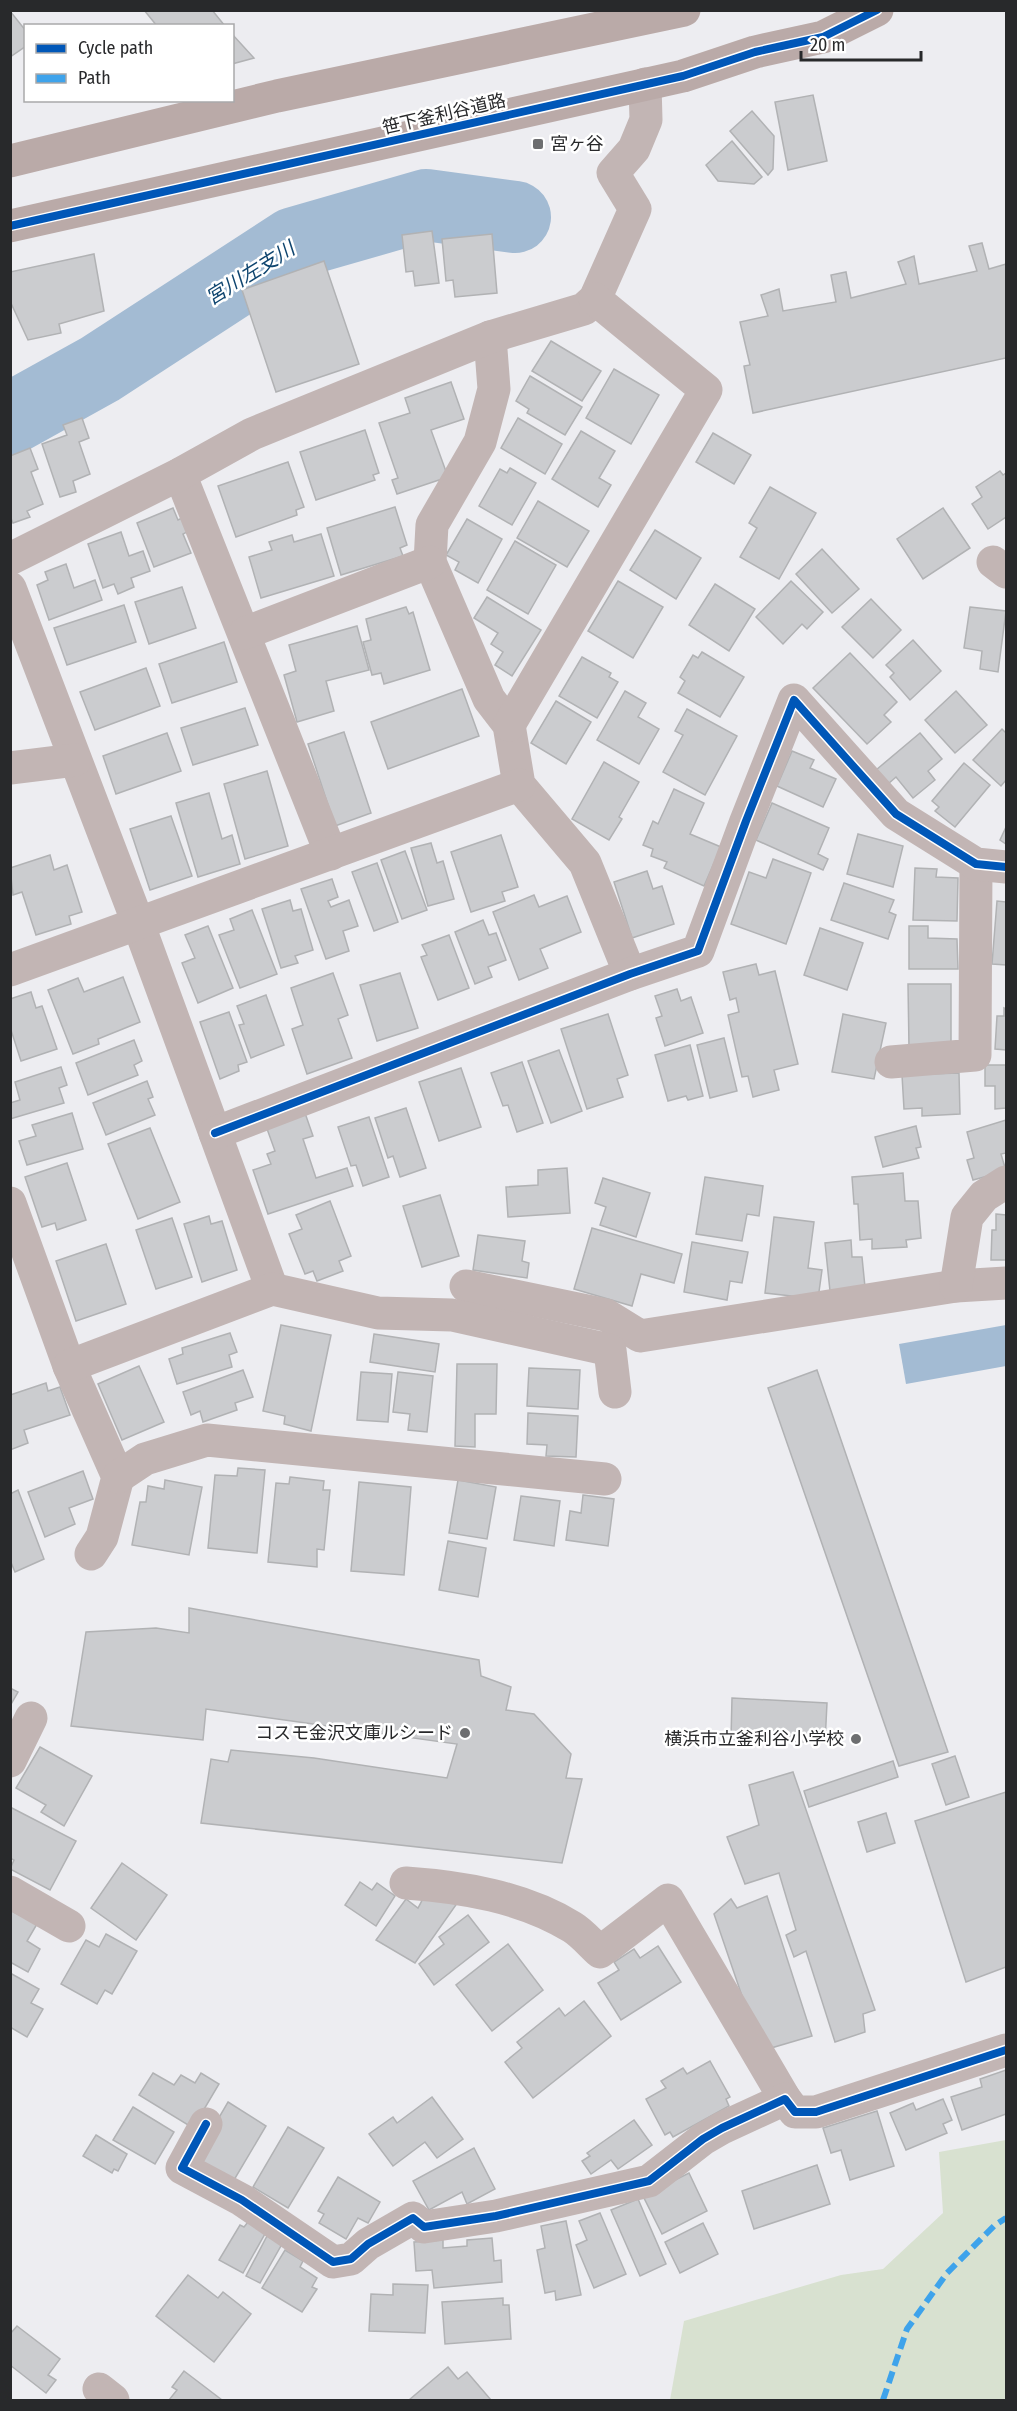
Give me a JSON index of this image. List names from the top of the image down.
{
  "streets": {
    "street": ["笹下釜利谷道路"]
  },
  "water": ["宮川左支川"],
  "places": {
    "transit": ["宮ヶ谷"],
    "other": ["コスモ金沢文庫ルシード", "横浜市立釜利谷小学校"]
  },
  "legend": ["Cycle path", "Path"],
  "scale_bar": "20 m"
}
